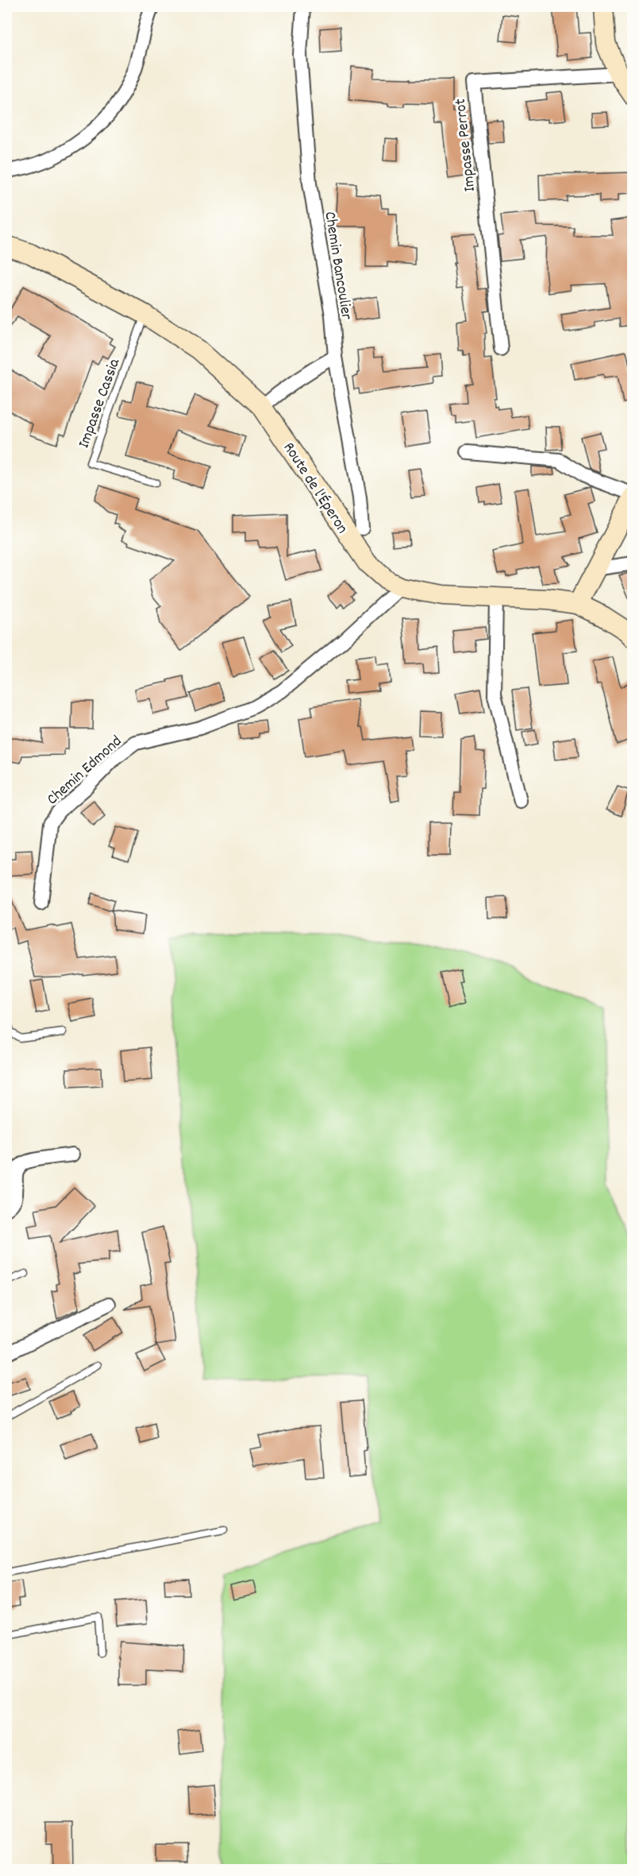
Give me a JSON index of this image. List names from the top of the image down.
{
  "streets": {
    "main road": ["Route de l'Éperon"],
    "street": ["Impasse Perrot", "Chemin Bancoulier", "Chemin Edmond"],
    "lane": ["Impasse Cassia"]
  },
  "crossings": [
    ["Impasse Cassia", "Route de l'Éperon"],
    ["Route de l'Éperon", "Chemin Edmond"]
  ]
}
